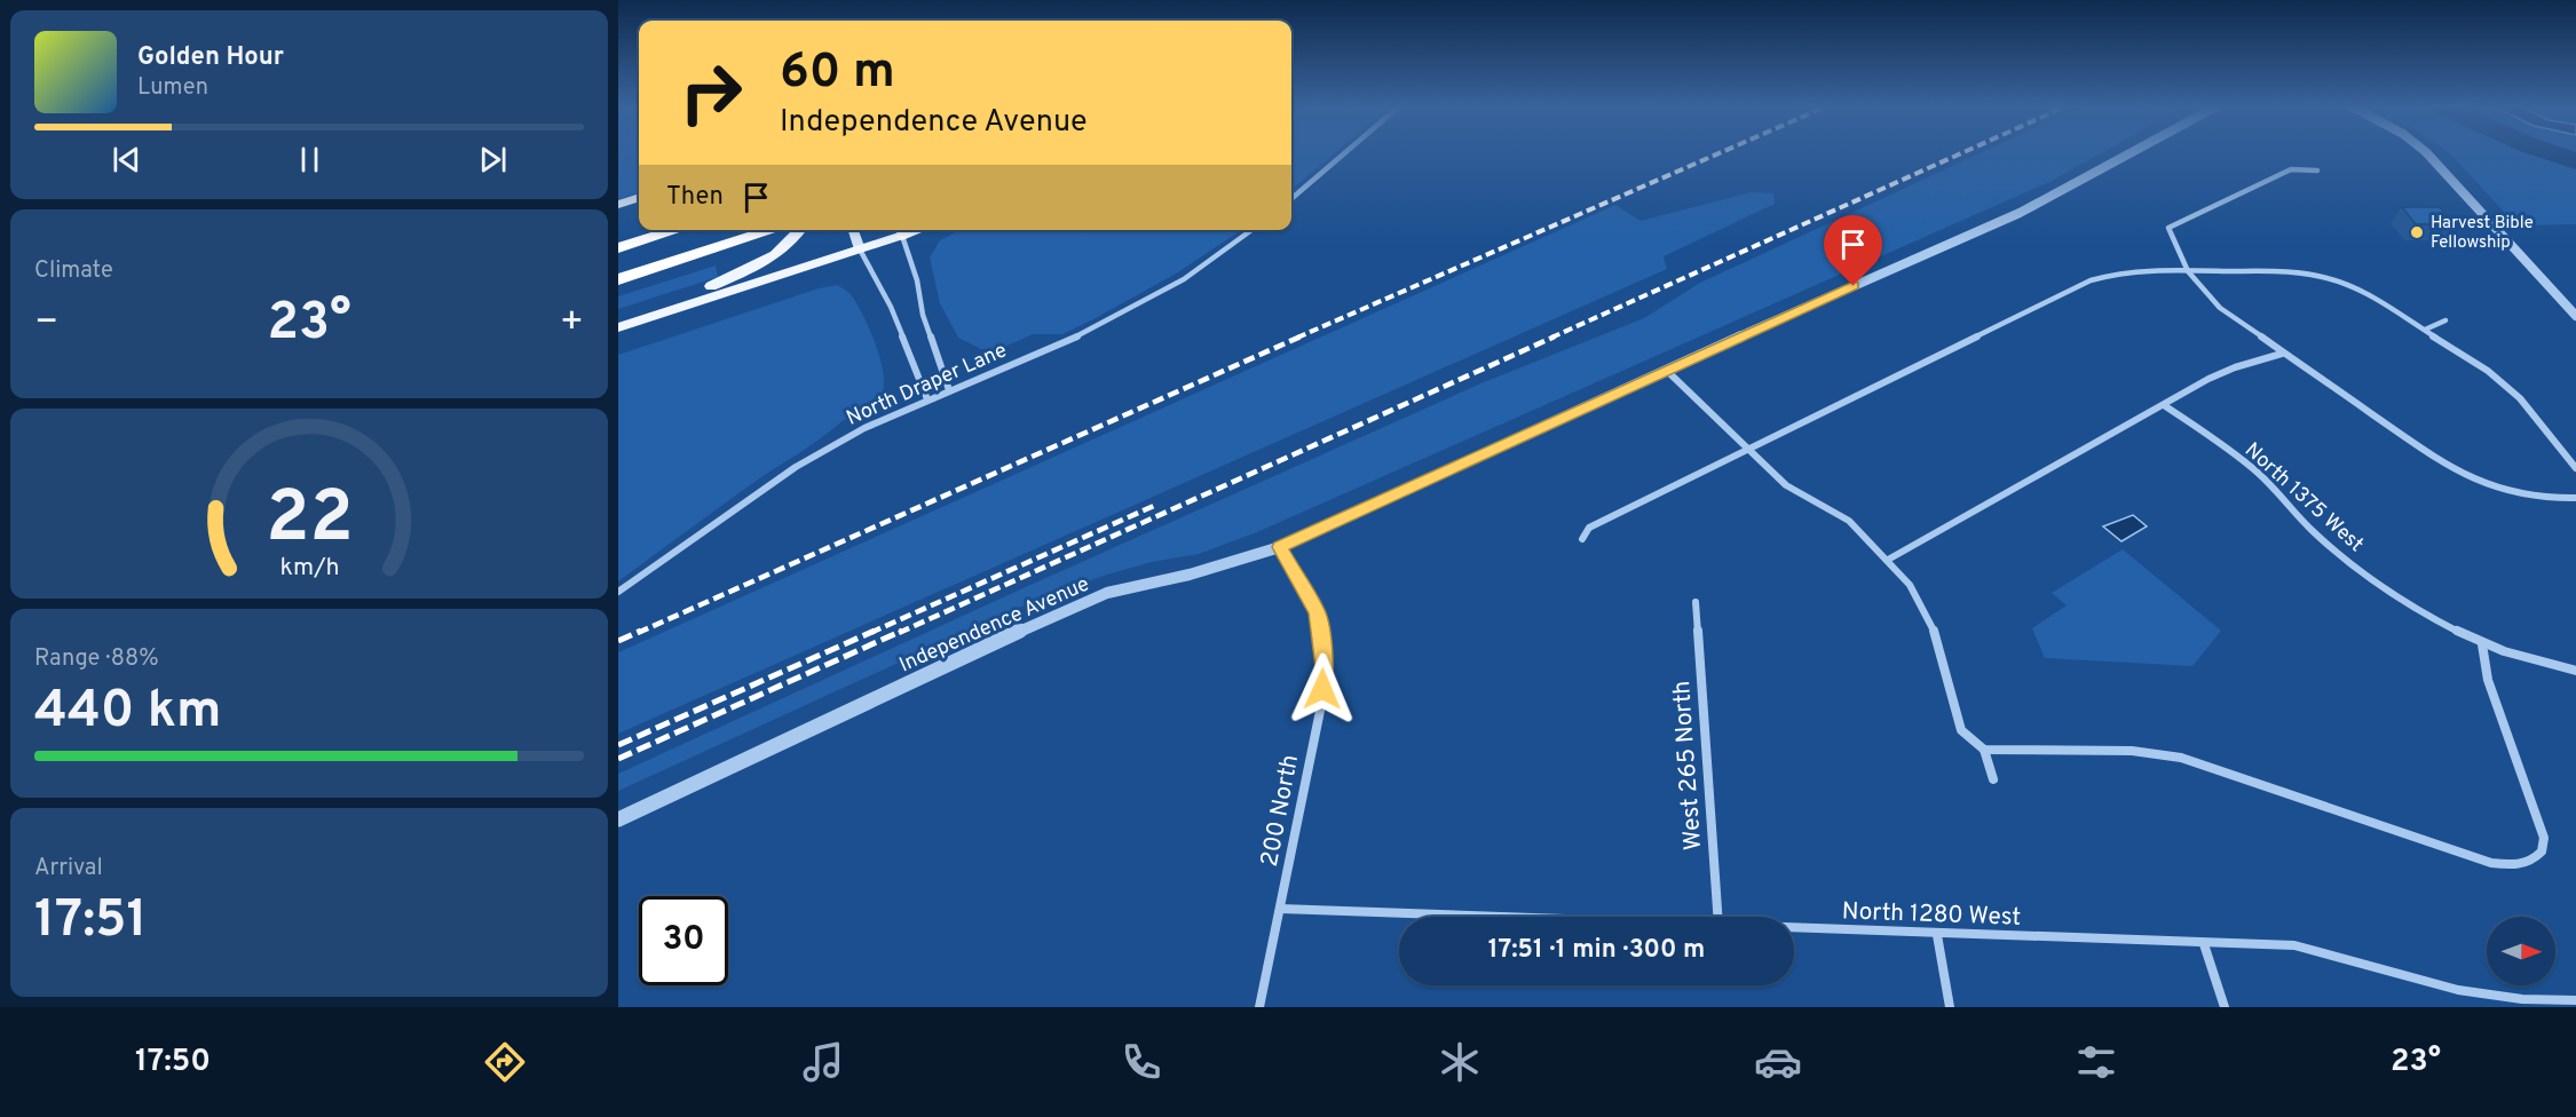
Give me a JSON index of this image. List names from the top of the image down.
{
  "streets": {
    "street": [
      "North Draper Lane",
      "North 1375 West",
      "Independence Avenue",
      "West 265 North",
      "200 North",
      "North 1280 West"
    ]
  },
  "crossings": [
    ["Independence Avenue", "200 North"],
    ["200 North", "North 1280 West"]
  ],
  "places": ["Harvest Bible Fellowship"],
  "north": "right",
  "page": {
    "turn": ["60 m", "Independence Avenue"],
    "song": ["Golden Hour", "Lumen"],
    "then": "Then",
    "tile": [
      "Climate",
      ["Range · 88%", "440 km"],
      ["Arrival", "17:51"]
    ],
    "heat": ["−", "23°", "+"],
    "limit": "30",
    "trip": "17:51 · 1 min · 300 m",
    "tabs": ["17:50", "23°"],
    "gauge": ["22", "km/h"]
  }
}
